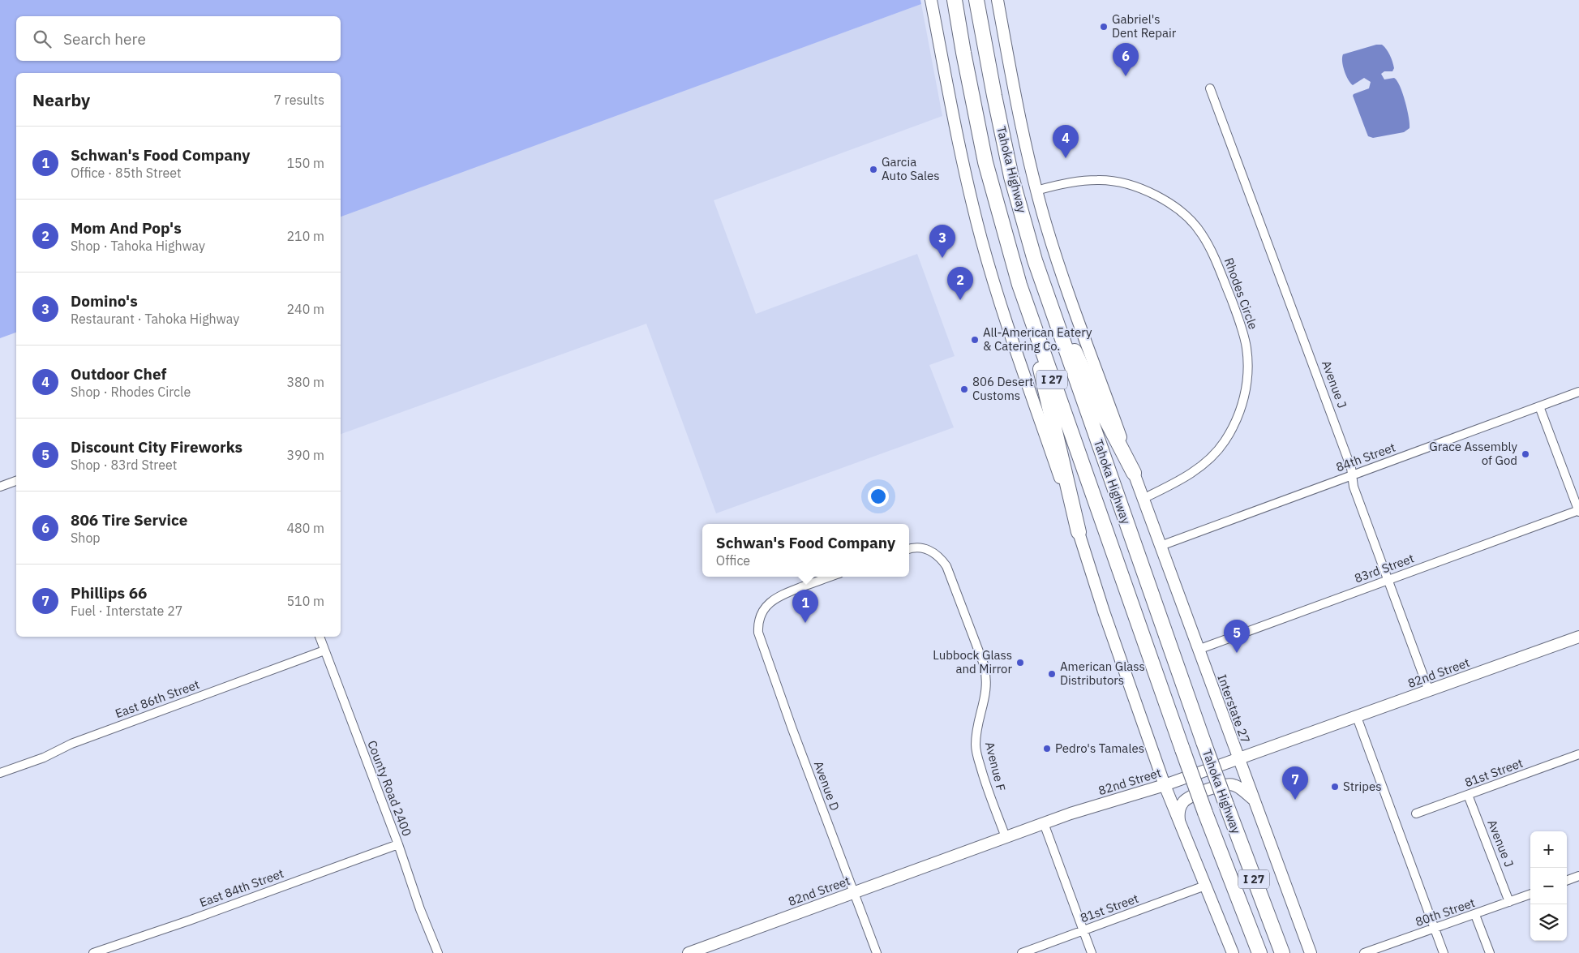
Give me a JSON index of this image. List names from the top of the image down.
{
  "streets": {
    "highway": ["Tahoka Highway", "I 27"],
    "main road": ["82nd Street", "Interstate 27"],
    "street": [
      "Rhodes Circle",
      "Avenue J",
      "84th Street",
      "83rd Street",
      "East 86th Street",
      "Avenue F",
      "81st Street",
      "Avenue D",
      "County Road 2400",
      "East 84th Street",
      "80th Street"
    ]
  },
  "crossings": [
    ["Tahoka Highway", "Rhodes Circle"],
    ["Tahoka Highway", "Interstate 27"],
    ["Rhodes Circle", "Interstate 27"],
    ["Avenue J", "84th Street"],
    ["Avenue J", "83rd Street"],
    ["Avenue J", "82nd Street"],
    ["Avenue J", "81st Street"],
    ["Avenue J", "80th Street"],
    ["84th Street", "Interstate 27"],
    ["83rd Street", "Interstate 27"],
    ["82nd Street", "Interstate 27"],
    ["82nd Street", "Avenue F"],
    ["82nd Street", "Avenue D"],
    ["East 86th Street", "County Road 2400"],
    ["County Road 2400", "East 84th Street"]
  ],
  "places": [
    "Gabriel's Dent Repair",
    "Garcia Auto Sales",
    "All-American Eatery & Catering Co.",
    "806 Desert Customs",
    "Grace Assembly of God",
    "Lubbock Glass and Mirror",
    "American Glass Distributors",
    "Pedro's Tamales",
    "Stripes"
  ],
  "page": {
    "search": "Search here",
    "pins": [
      "6",
      "4",
      "3",
      "2",
      "1",
      "5",
      "7"
    ],
    "heading": ["Nearby", "7 results"],
    "list": [
      {
        "mark": "1",
        "name": "Schwan's Food Company",
        "note": "Office · 85th Street",
        "value": "150 m"
      },
      {
        "mark": "2",
        "name": "Mom And Pop's",
        "note": "Shop · Tahoka Highway",
        "value": "210 m"
      },
      {
        "mark": "3",
        "name": "Domino's",
        "note": "Restaurant · Tahoka Highway",
        "value": "240 m"
      },
      {
        "mark": "4",
        "name": "Outdoor Chef",
        "note": "Shop · Rhodes Circle",
        "value": "380 m"
      },
      {
        "mark": "5",
        "name": "Discount City Fireworks",
        "note": "Shop · 83rd Street",
        "value": "390 m"
      },
      {
        "mark": "6",
        "name": "806 Tire Service",
        "note": "Shop",
        "value": "480 m"
      },
      {
        "mark": "7",
        "name": "Phillips 66",
        "note": "Fuel · Interstate 27",
        "value": "510 m"
      }
    ],
    "popup": ["Schwan's Food Company", "Office"],
    "map_buttons": ["+", "−"]
  }
}
